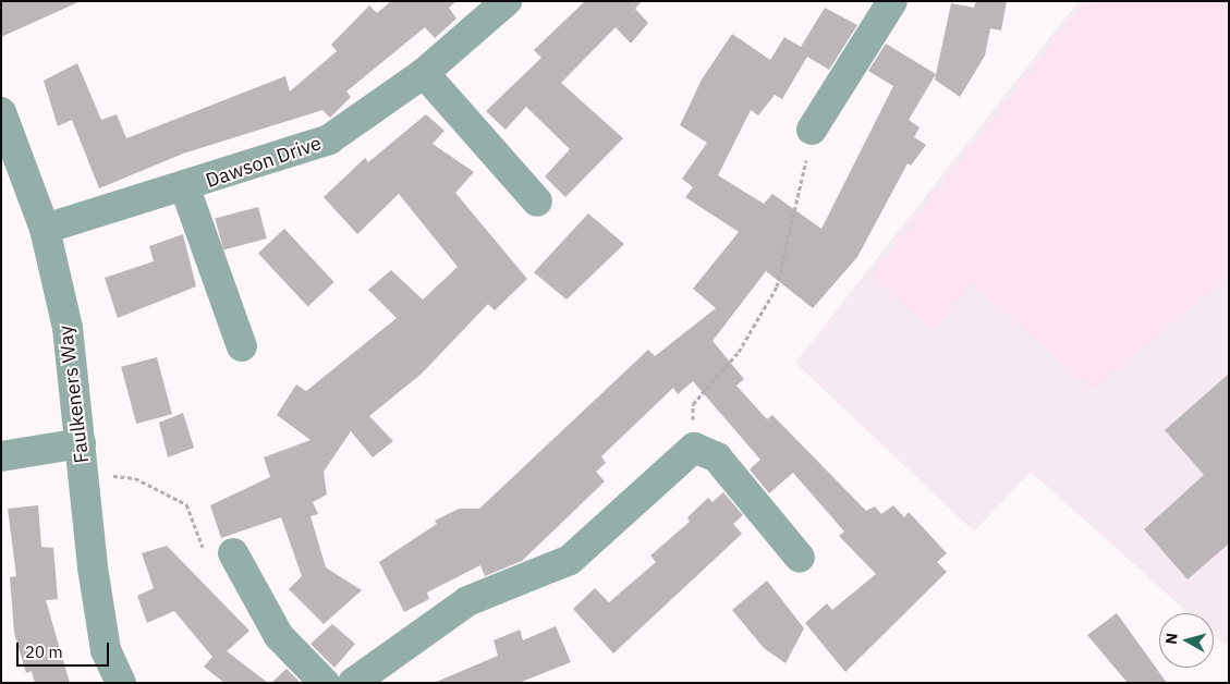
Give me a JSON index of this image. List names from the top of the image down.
{
  "streets": {
    "street": ["Dawson Drive", "Faulkeners Way"]
  },
  "crossings": [
    ["Dawson Drive", "Faulkeners Way"]
  ],
  "scale_bar": "20 m",
  "north": "left"
}
